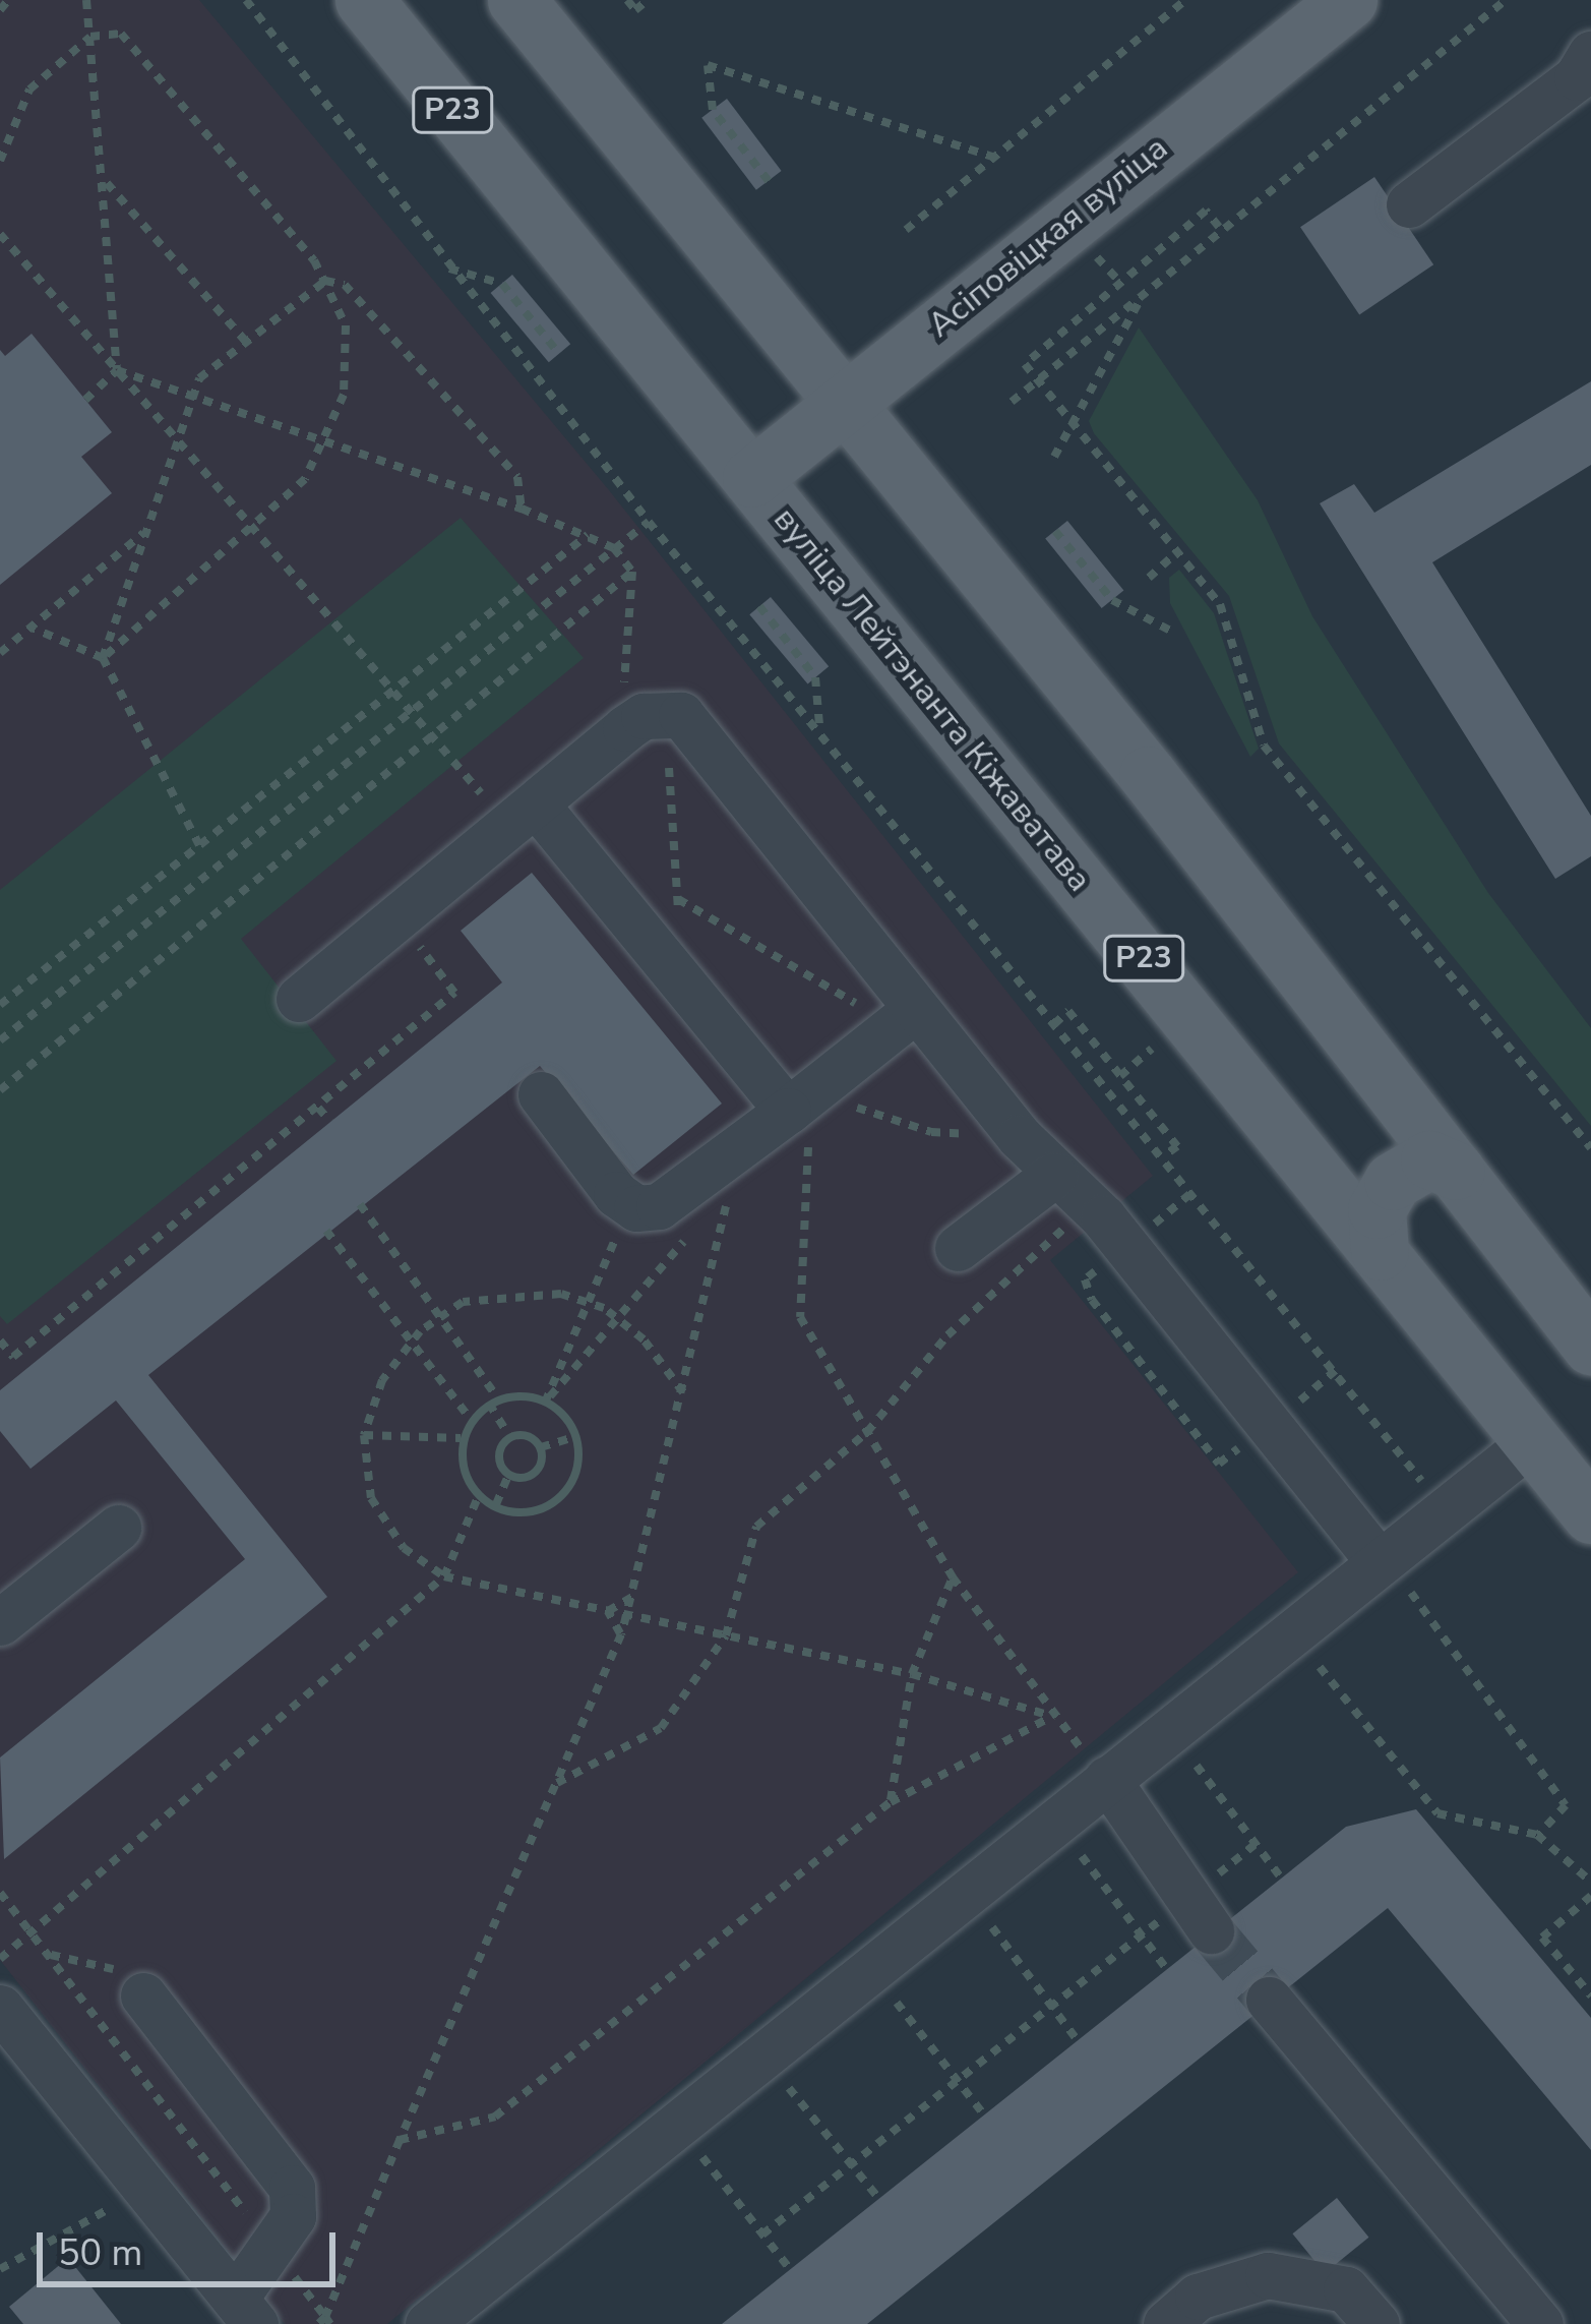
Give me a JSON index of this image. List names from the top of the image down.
{
  "streets": {
    "main road": ["Р23", "Асіповіцкая вуліца", "вуліца Лейтэнанта Кіжаватава"]
  },
  "crossings": [
    ["Асіповіцкая вуліца", "вуліца Лейтэнанта Кіжаватава"]
  ],
  "scale_bar": "50 m"
}
